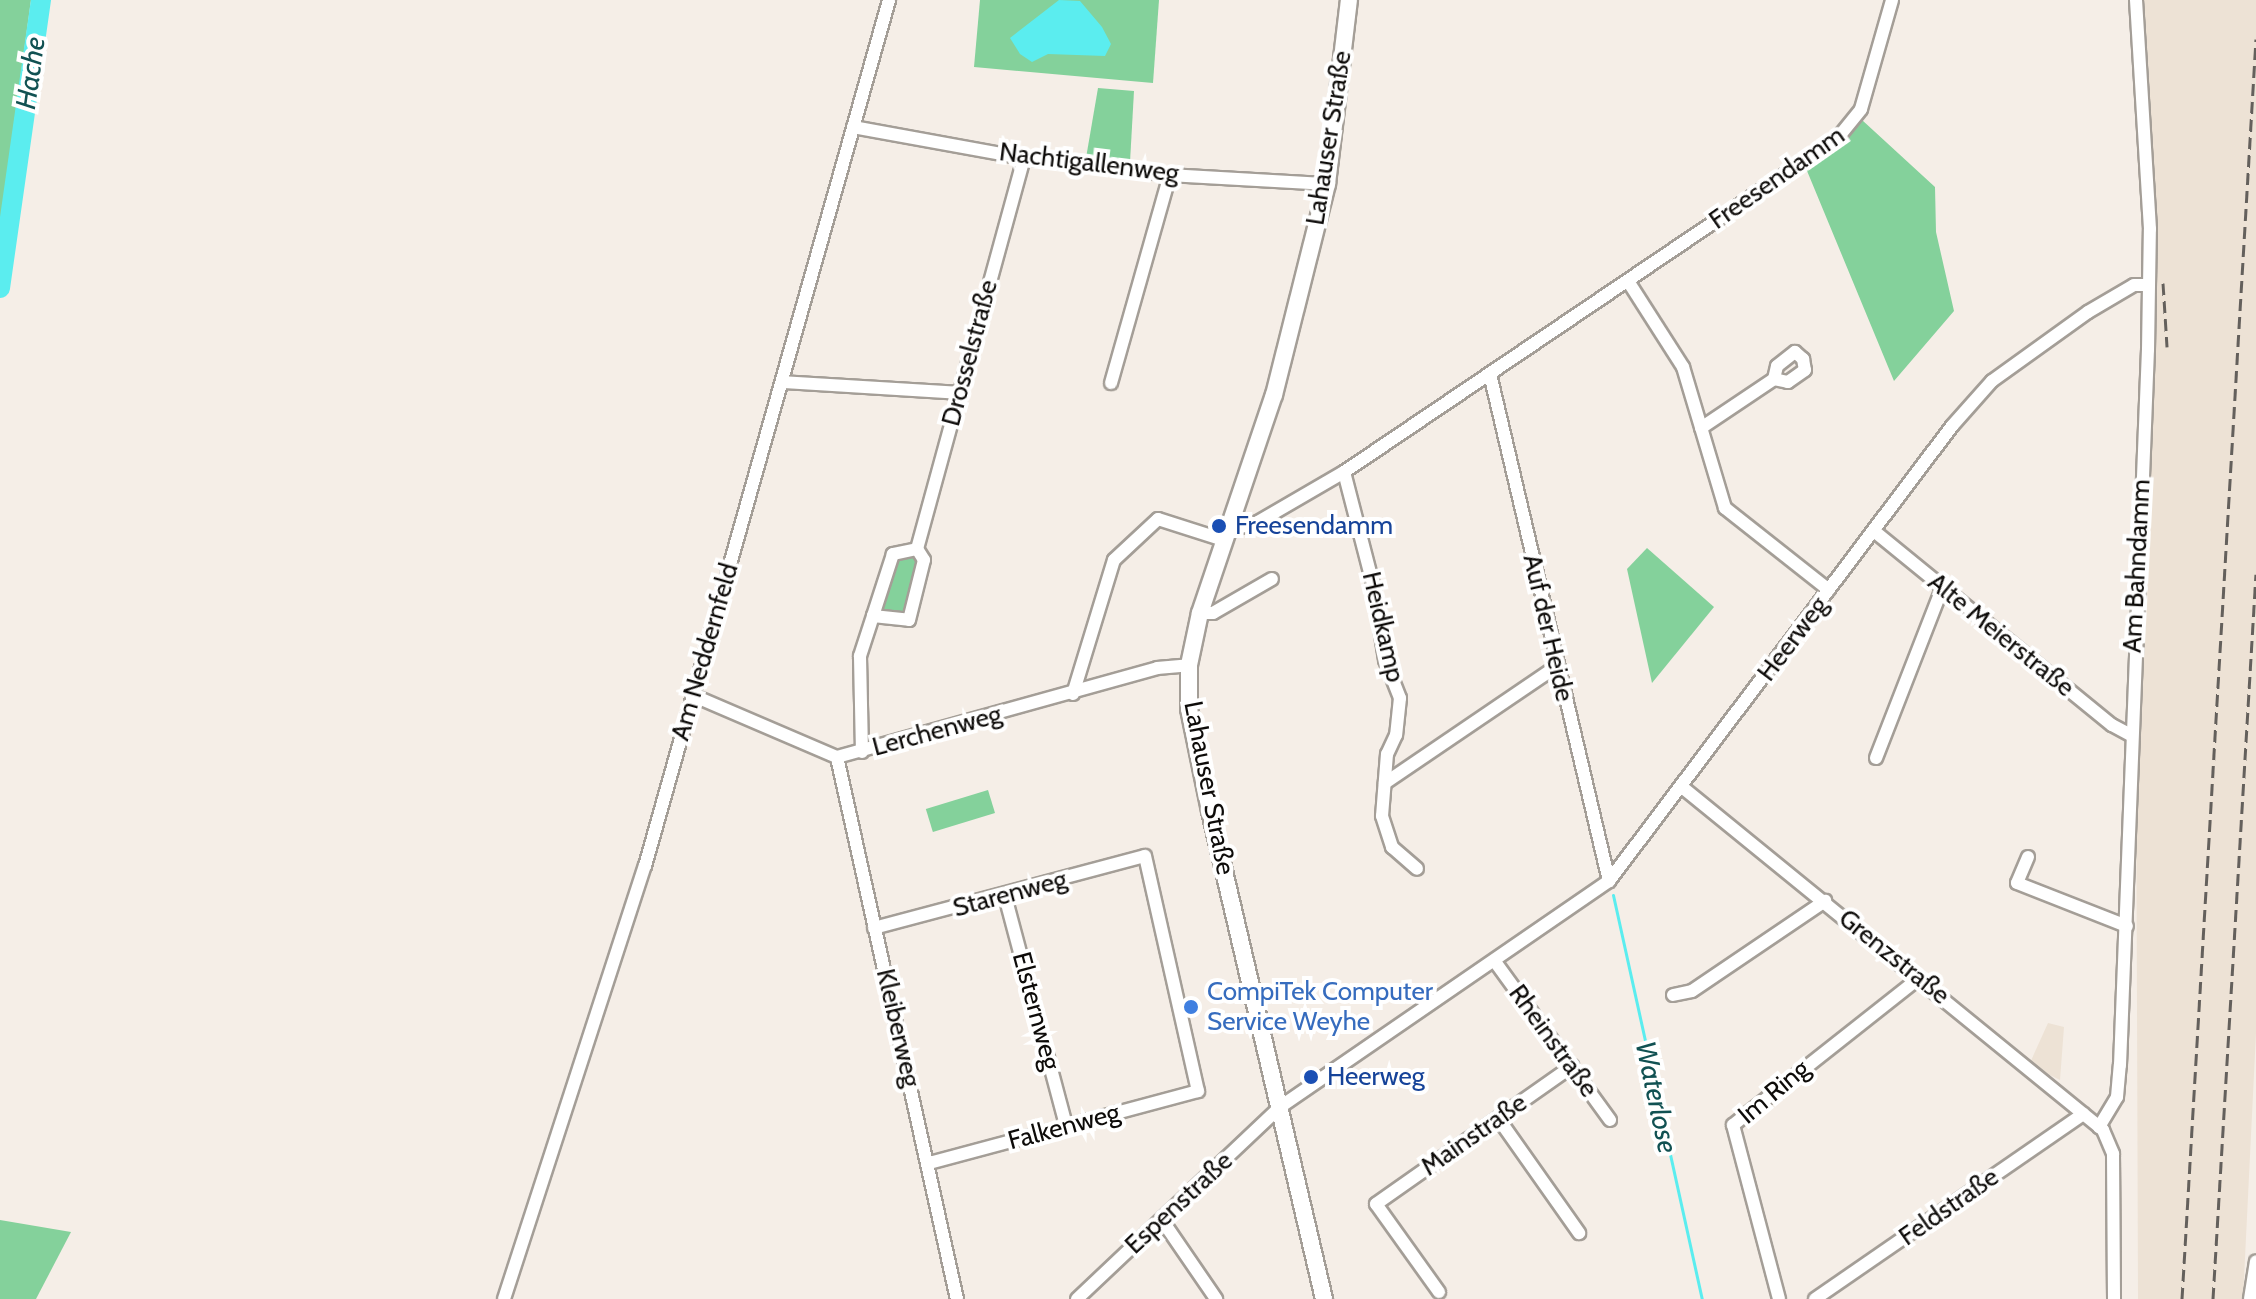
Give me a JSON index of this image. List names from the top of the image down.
{
  "streets": {
    "street": [
      "Lahauser Straße",
      "Nachtigallenweg",
      "Freesendamm",
      "Drosselstraße",
      "Am Bahndamm",
      "Heidkamp",
      "Auf der Heide",
      "Alte Meierstraße",
      "Heerweg",
      "Am Neddernfeld",
      "Lerchenweg",
      "Starenweg",
      "Grenzstraße",
      "Elsternweg",
      "Kleiberweg",
      "Rheinstraße",
      "Im Ring",
      "Falkenweg",
      "Mainstraße",
      "Espenstraße",
      "Feldstraße"
    ]
  },
  "crossings": [
    ["Lahauser Straße", "Nachtigallenweg"],
    ["Lahauser Straße", "Freesendamm"],
    ["Lahauser Straße", "Heerweg"],
    ["Lahauser Straße", "Lerchenweg"],
    ["Lahauser Straße", "Espenstraße"],
    ["Nachtigallenweg", "Drosselstraße"],
    ["Nachtigallenweg", "Am Neddernfeld"],
    ["Freesendamm", "Heidkamp"],
    ["Freesendamm", "Auf der Heide"],
    ["Am Bahndamm", "Alte Meierstraße"],
    ["Am Bahndamm", "Heerweg"],
    ["Am Bahndamm", "Grenzstraße"],
    ["Auf der Heide", "Heerweg"],
    ["Alte Meierstraße", "Heerweg"],
    ["Heerweg", "Grenzstraße"],
    ["Heerweg", "Rheinstraße"],
    ["Heerweg", "Espenstraße"],
    ["Am Neddernfeld", "Lerchenweg"],
    ["Lerchenweg", "Kleiberweg"],
    ["Starenweg", "Elsternweg"],
    ["Starenweg", "Kleiberweg"],
    ["Starenweg", "Falkenweg"],
    ["Grenzstraße", "Im Ring"],
    ["Grenzstraße", "Feldstraße"],
    ["Elsternweg", "Falkenweg"],
    ["Kleiberweg", "Falkenweg"],
    ["Rheinstraße", "Mainstraße"]
  ],
  "water": ["Hache", "Waterlose"],
  "places": ["Freesendamm", "CompiTek Computer Service Weyhe", "Heerweg"]
}
